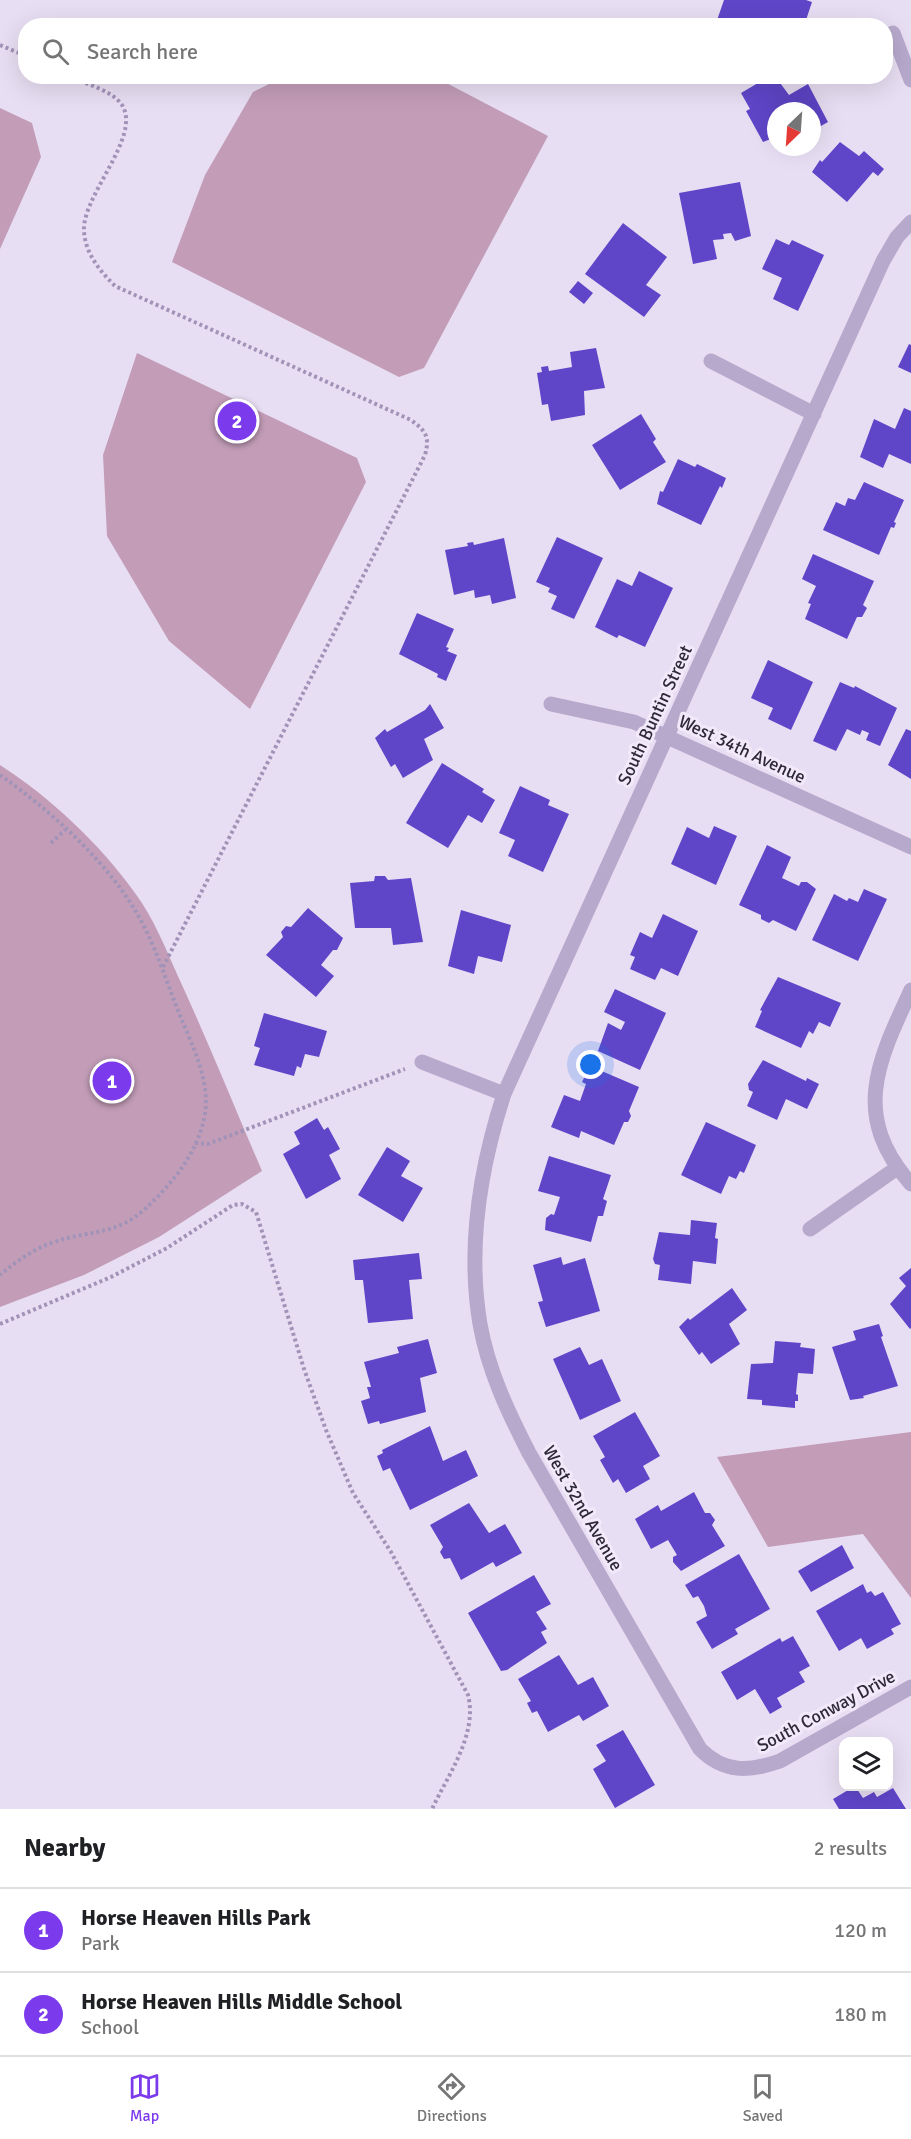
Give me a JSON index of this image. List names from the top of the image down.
{
  "streets": {
    "street": [
      "South Buntin Street",
      "West 34th Avenue",
      "West 32nd Avenue",
      "South Conway Drive"
    ]
  },
  "crossings": [
    ["South Buntin Street", "West 34th Avenue"],
    ["South Buntin Street", "West 32nd Avenue"],
    ["West 32nd Avenue", "South Conway Drive"]
  ],
  "north": "bottom left",
  "page": {
    "search": "Search here",
    "pins": ["2", "1"],
    "heading": ["Nearby", "2 results"],
    "list": [
      {
        "mark": "1",
        "name": "Horse Heaven Hills Park",
        "note": "Park",
        "value": "120 m"
      },
      {
        "mark": "2",
        "name": "Horse Heaven Hills Middle School",
        "note": "School",
        "value": "180 m"
      }
    ],
    "nav": ["Map", "Directions", "Saved"]
  }
}
